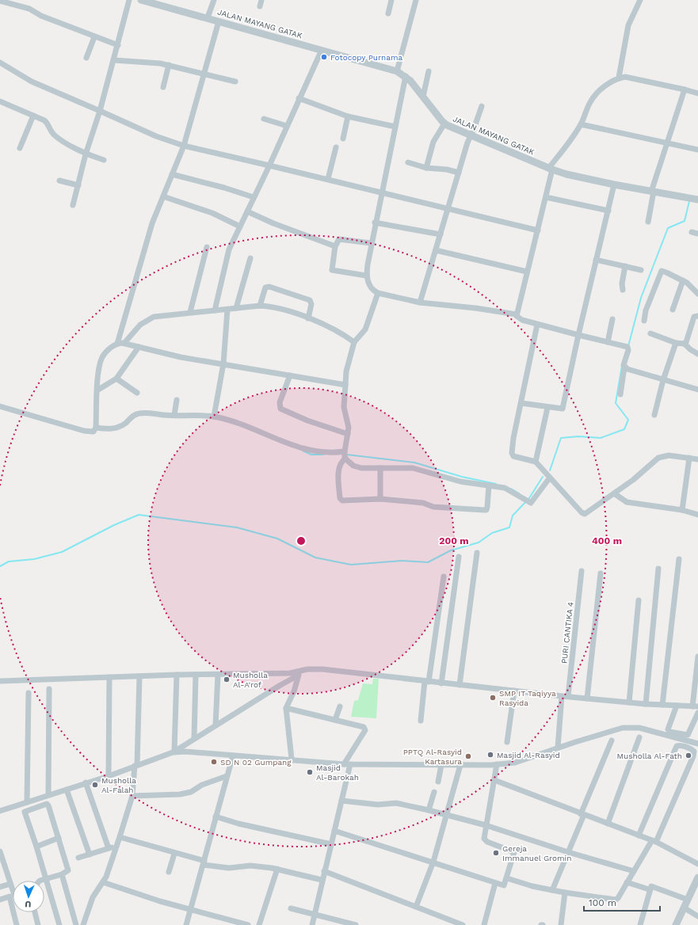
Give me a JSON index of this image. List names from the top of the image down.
{
  "streets": {
    "street": ["JALAN MAYANG GATAK", "PURI CANTIKA 4"]
  },
  "places": [
    "Fotocopy Purnama",
    "Musholla Al-A'rof",
    "SMP IT Taqiyya Rasyida",
    "Masjid Al-Rasyid",
    "Musholla Al-Fath",
    "PPTQ Al-Rasyid Kartasura",
    "SD N 02 Gumpang",
    "Masjid Al-Barokah",
    "Musholla Al-Falah",
    "Gereja Immanuel Gromin"
  ],
  "scale_bar": "100 m",
  "north": "bottom",
  "rings": ["200 m", "400 m"]
}
